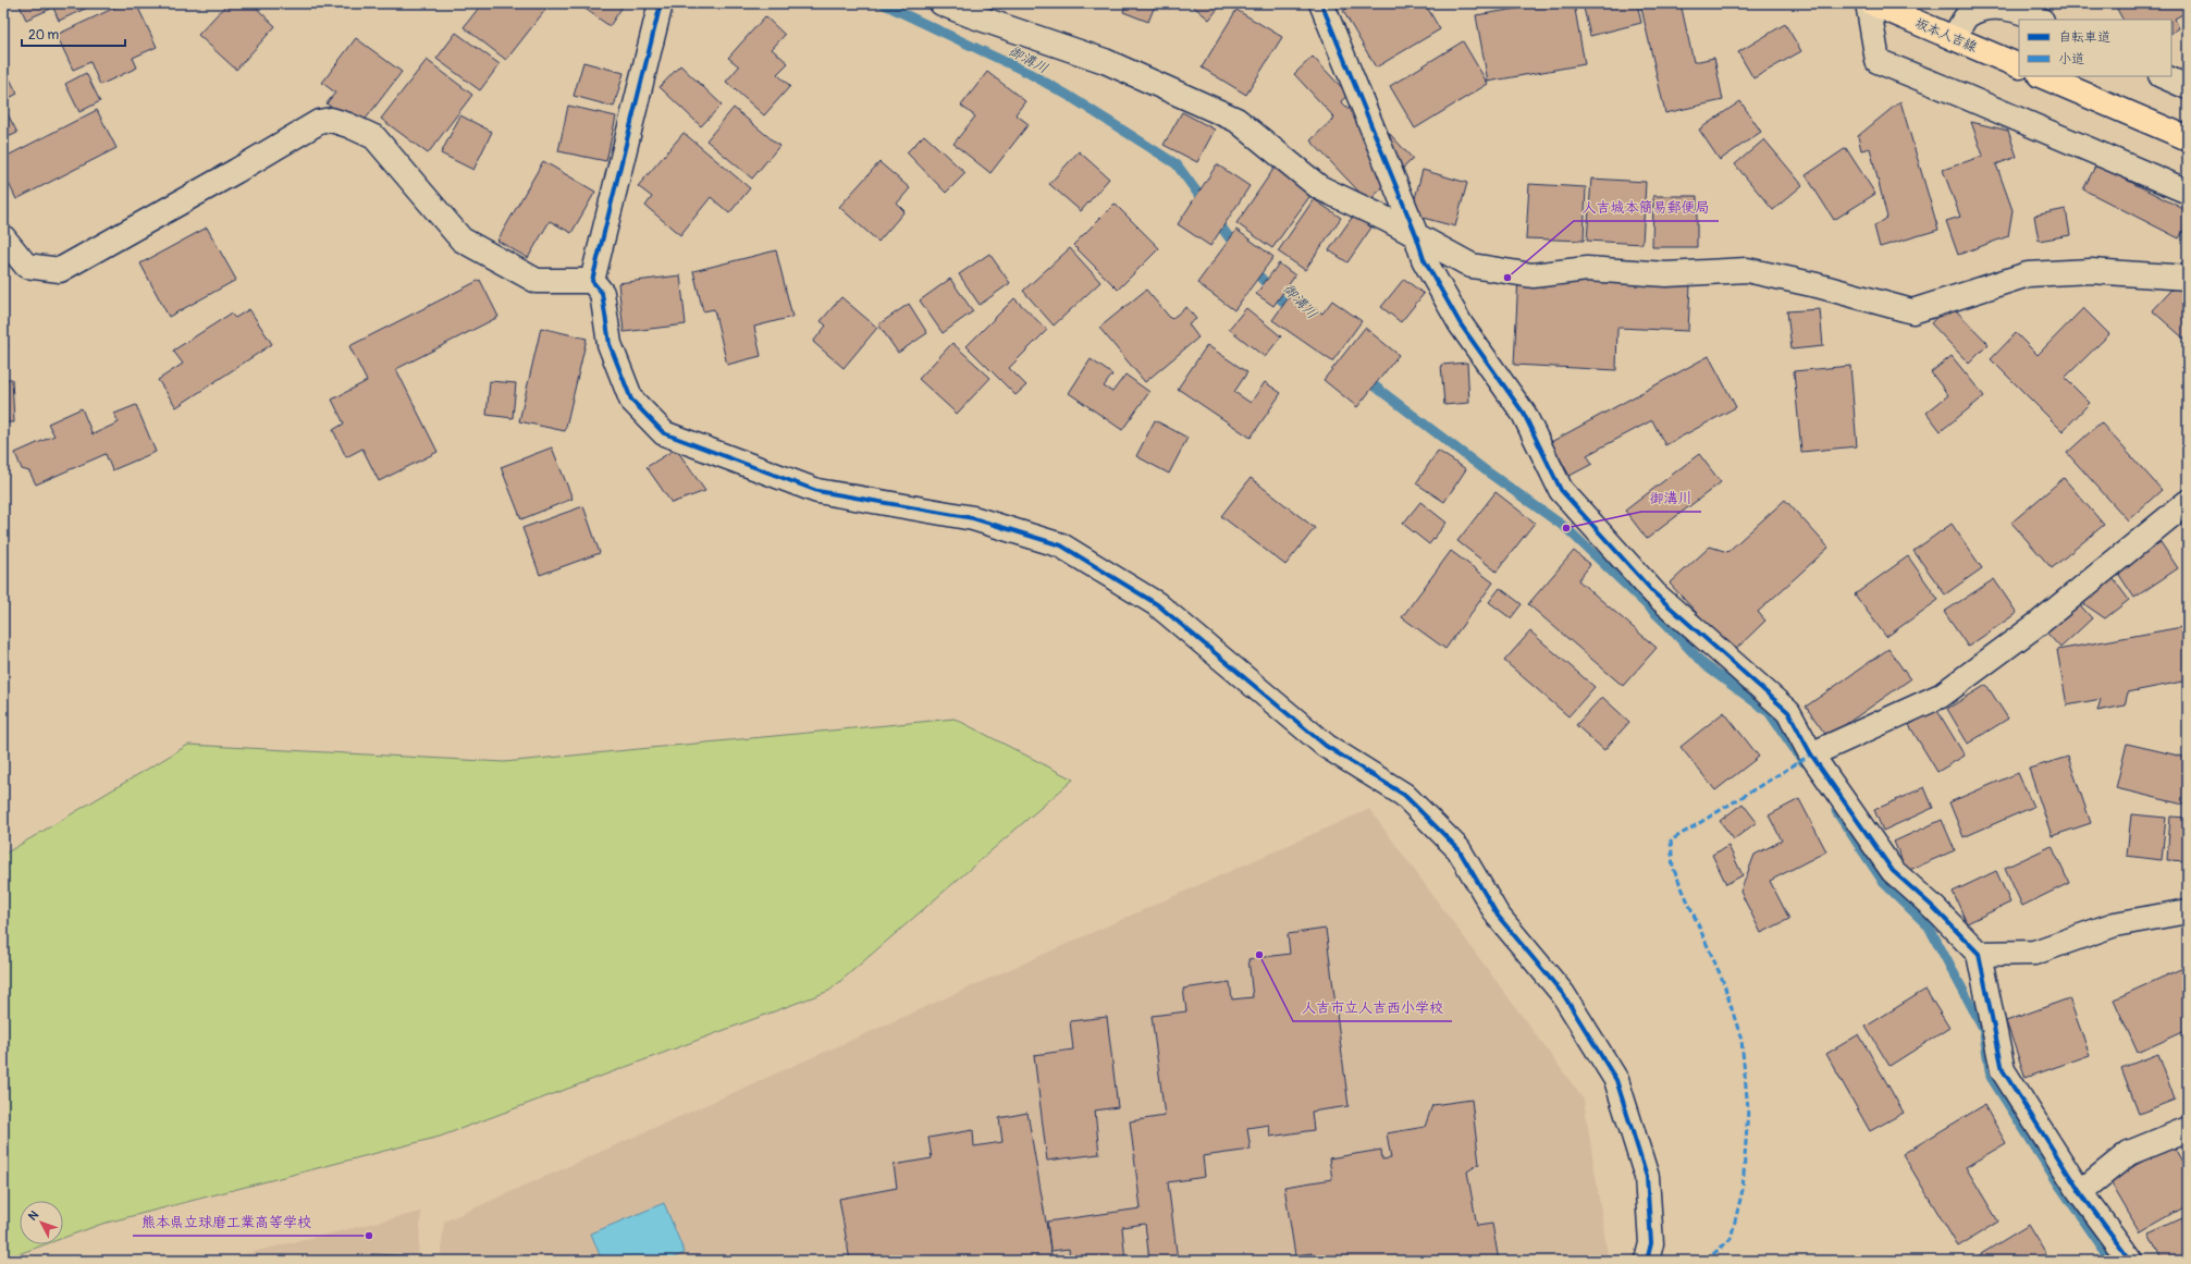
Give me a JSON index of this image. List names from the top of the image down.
{
  "streets": {
    "main road": ["坂本人吉線"]
  },
  "water": ["御溝川"],
  "places": [
    "人吉城本簡易郵便局",
    "御溝川",
    "人吉市立人吉西小学校",
    "熊本県立球磨工業高等学校"
  ],
  "legend": ["自転車道", "小道"],
  "scale_bar": "20 m",
  "north": "top left"
}
